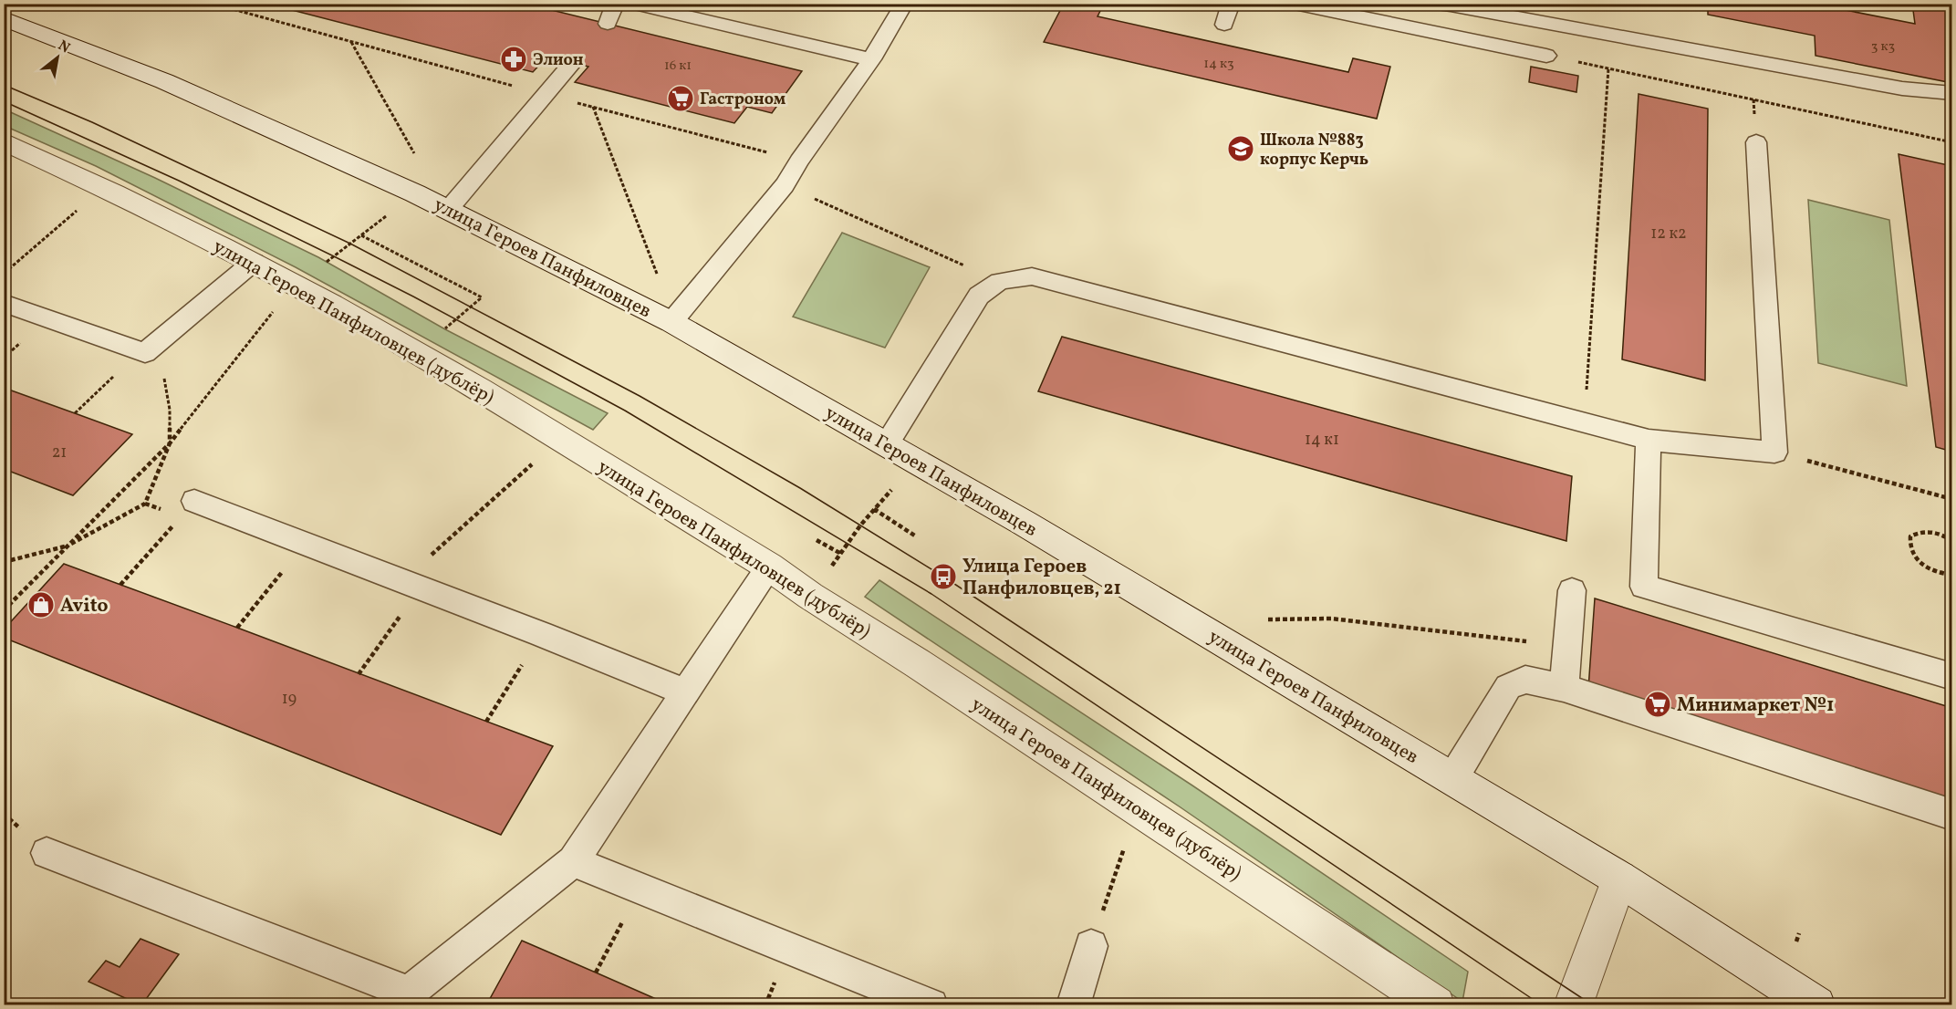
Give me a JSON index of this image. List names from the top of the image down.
{
  "streets": {
    "main road": ["улица Героев Панфиловцев", "улица Героев Панфиловцев (дублёр)"]
  },
  "places": {
    "pharmacy": ["Элион"],
    "supermarket": ["Гастроном", "Минимаркет №1"],
    "school or university": ["Школа №883 корпус Керчь"],
    "bus stop": ["Улица Героев Панфиловцев, 21"],
    "shop": ["Avito"]
  },
  "house_numbers": [
    "3 к3",
    "14 к3",
    "16 к1",
    "12 к2",
    "14 к1",
    "21",
    "19"
  ],
  "north": "top right"
}
